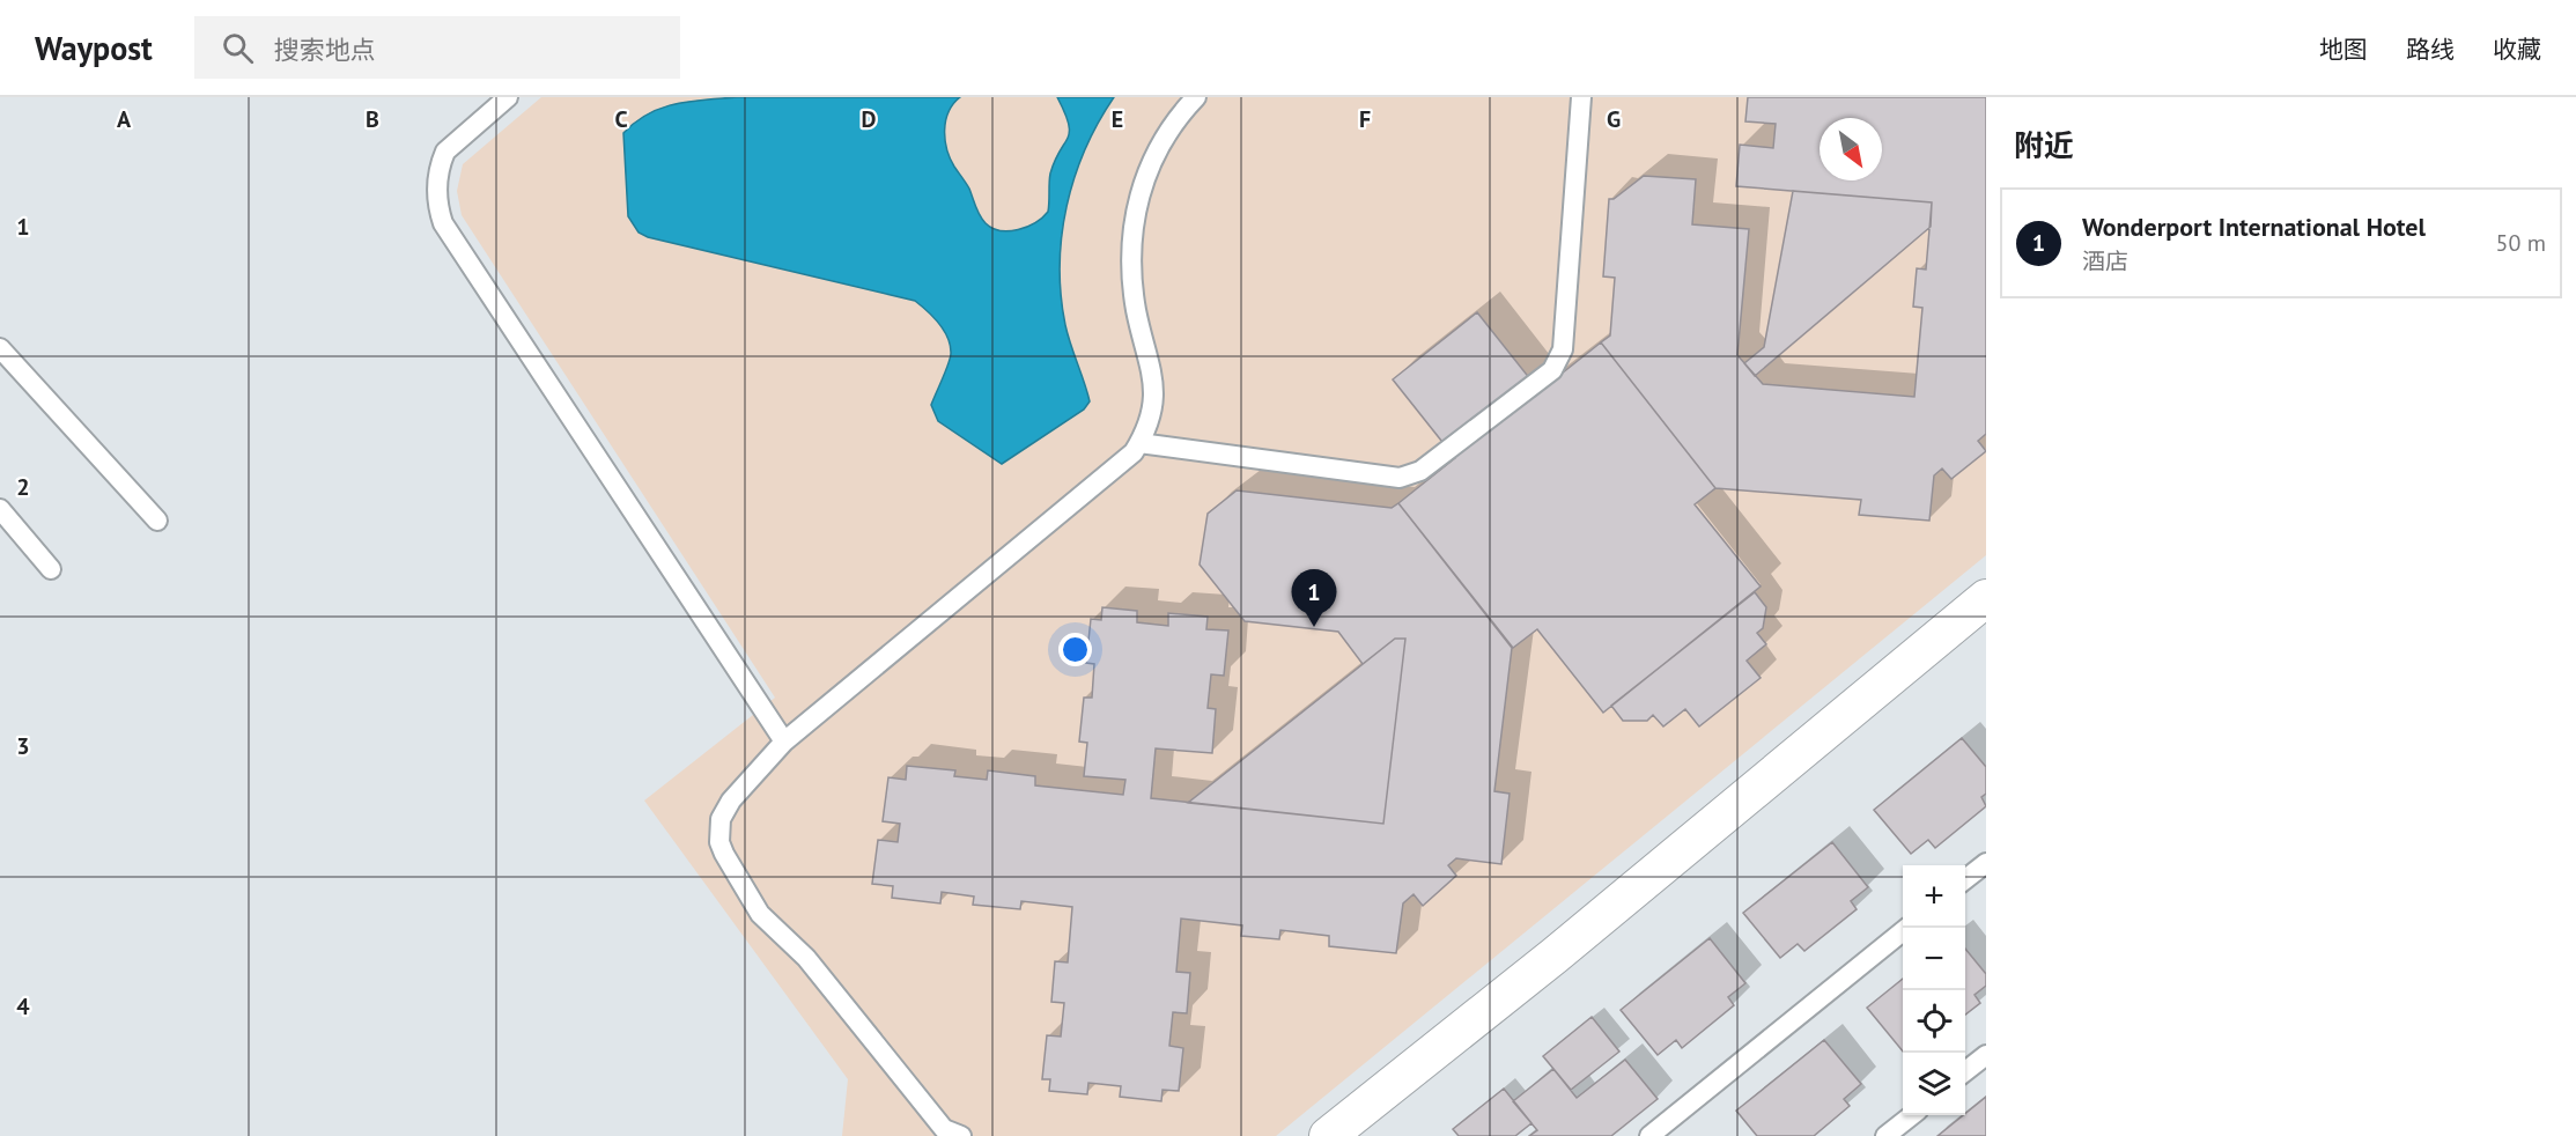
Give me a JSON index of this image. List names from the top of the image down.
{
  "north": "bottom right",
  "page": {
    "header": "Waypost",
    "search": "搜索地点",
    "nav": ["地图", "路线", "收藏"],
    "heading": "附近",
    "list": [
      {
        "mark": "1",
        "name": "Wonderport International Hotel",
        "note": "酒店",
        "value": "50 m"
      }
    ],
    "pins": "1",
    "map_buttons": ["+", "−"]
  },
  "grid": {
    "columns": [
      "A",
      "B",
      "C",
      "D",
      "E",
      "F",
      "G"
    ],
    "rows": [
      "1",
      "2",
      "3",
      "4"
    ]
  }
}
